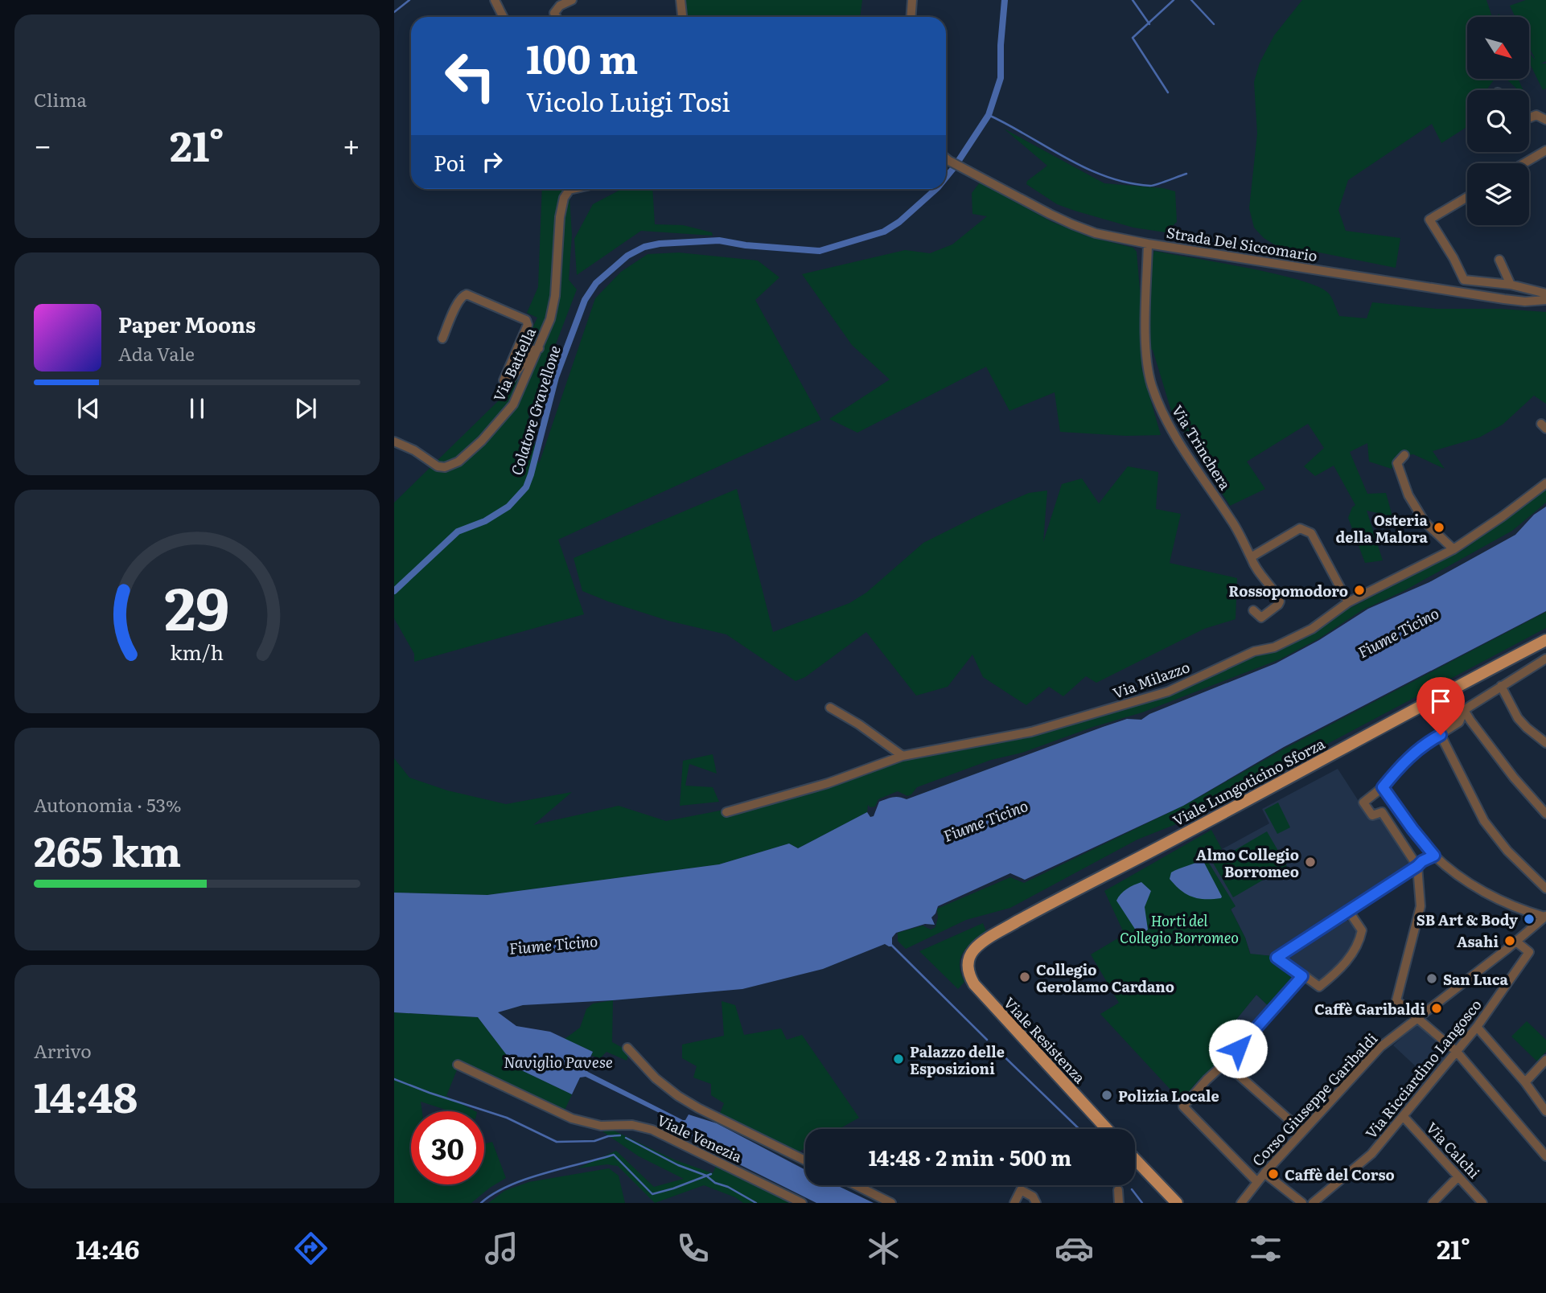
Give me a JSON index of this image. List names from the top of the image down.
{
  "streets": {
    "main road": ["Viale Lungoticino Sforza", "Viale Resistenza"],
    "street": [
      "Strada Del Siccomario",
      "Via Battella",
      "Via Trinchera",
      "Via Milazzo",
      "Via Ricciardino Langosco",
      "Corso Giuseppe Garibaldi",
      "Viale Venezia",
      "Via Calchi"
    ]
  },
  "crossings": [
    ["Strada Del Siccomario", "Via Trinchera"],
    ["Viale Lungoticino Sforza", "Viale Resistenza"],
    ["Via Ricciardino Langosco", "Corso Giuseppe Garibaldi"],
    ["Via Ricciardino Langosco", "Via Calchi"]
  ],
  "water": ["Colatore Gravellone", "Fiume Ticino", "Naviglio Pavese"],
  "parks": ["Horti del Collegio Borromeo"],
  "places": [
    "Osteria della Malora",
    "Rossopomodoro",
    "Almo Collegio Borromeo",
    "SB Art & Body",
    "Asahi",
    "Collegio Gerolamo Cardano",
    "San Luca",
    "Caffè Garibaldi",
    "Palazzo delle Esposizioni",
    "Polizia Locale",
    "Caffè del Corso"
  ],
  "north": "bottom right",
  "page": {
    "tile": [
      "Clima",
      ["Autonomia · 53%", "265 km"],
      ["Arrivo", "14:48"]
    ],
    "turn": ["100 m", "Vicolo Luigi Tosi"],
    "heat": ["−", "21°", "+"],
    "then": "Poi",
    "song": ["Paper Moons", "Ada Vale"],
    "limit": "30",
    "trip": "14:48 · 2 min · 500 m",
    "tabs": ["14:46", "21°"],
    "gauge": ["29", "km/h"]
  }
}
